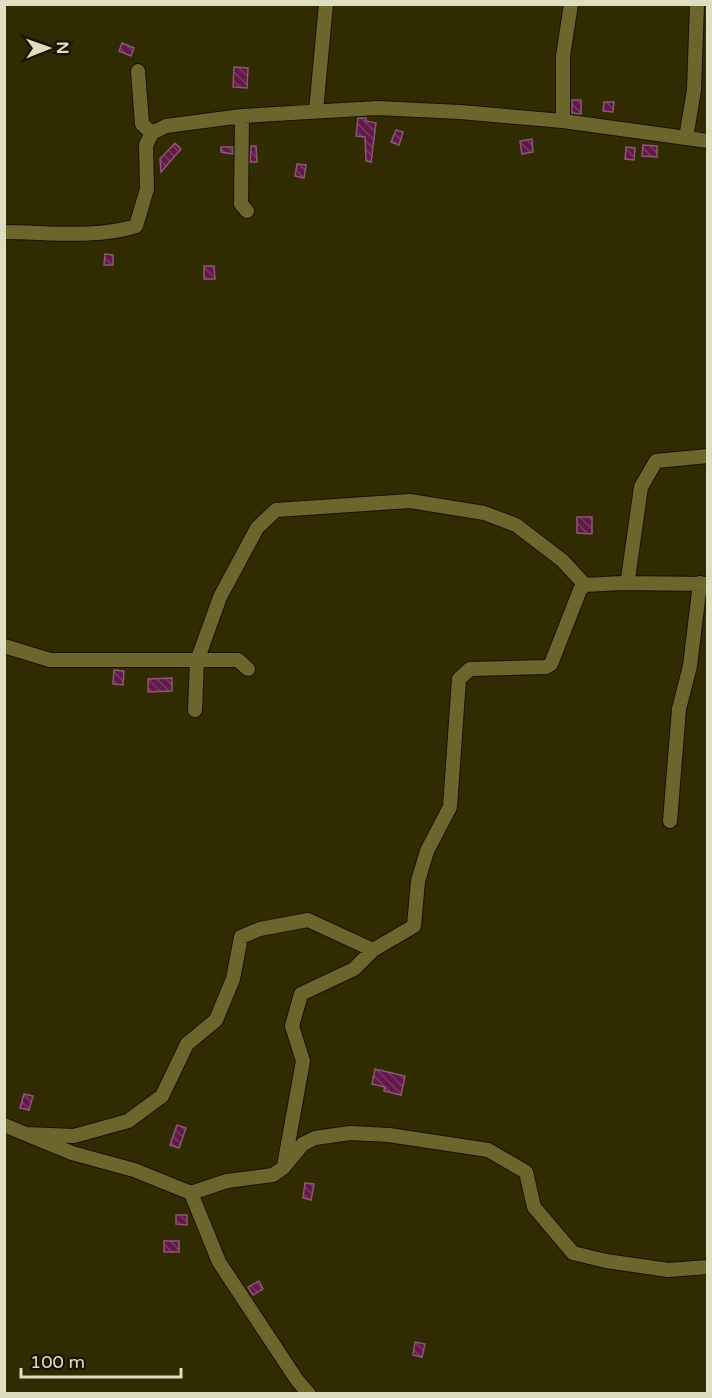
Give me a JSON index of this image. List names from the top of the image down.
{
  "scale_bar": "100 m",
  "north": "right"
}
